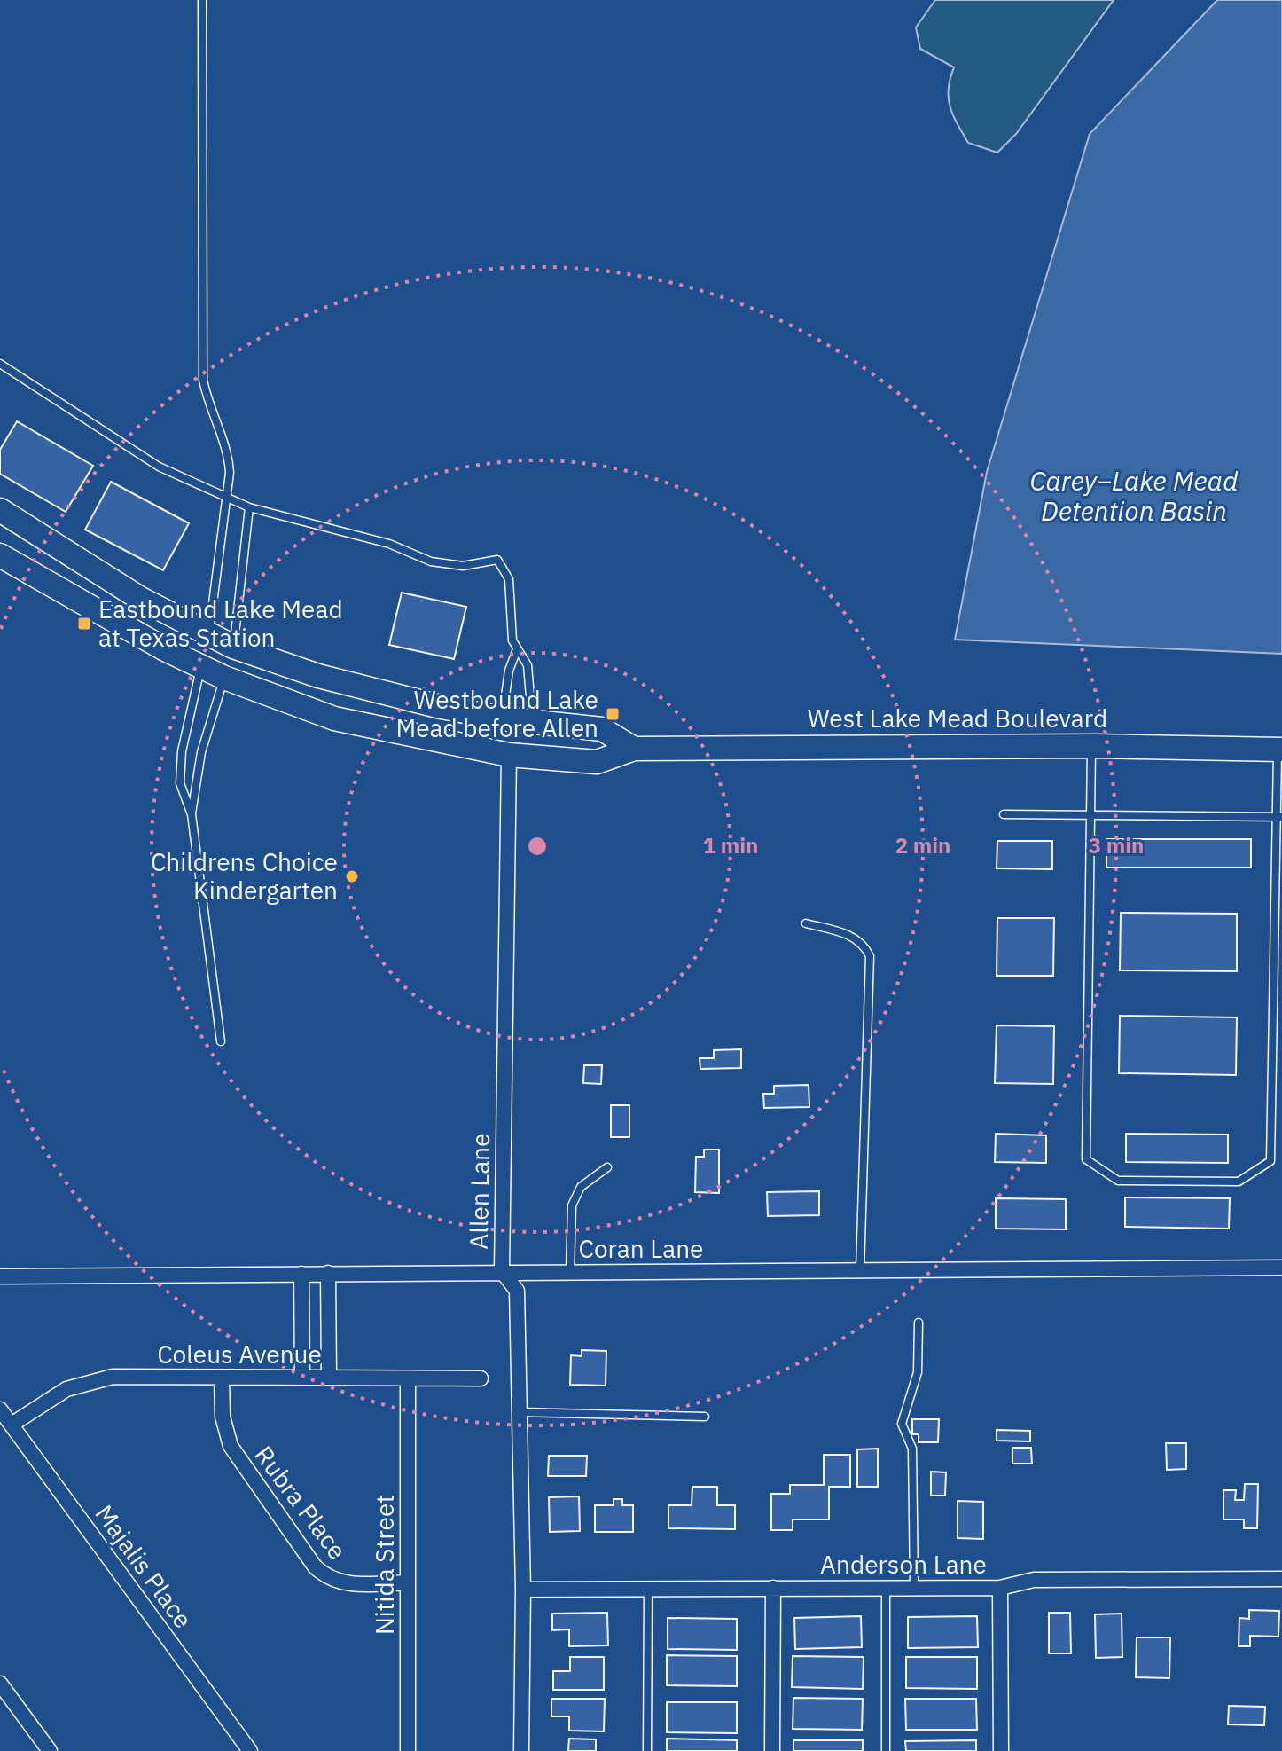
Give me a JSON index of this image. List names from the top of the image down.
{
  "streets": {
    "main road": ["West Lake Mead Boulevard"],
    "street": [
      "Allen Lane",
      "Coran Lane",
      "Coleus Avenue",
      "Rubra Place",
      "Nitida Street",
      "Anderson Lane",
      "Majalis Place"
    ]
  },
  "crossings": [
    ["West Lake Mead Boulevard", "Allen Lane"],
    ["Allen Lane", "Coran Lane"],
    ["Allen Lane", "Anderson Lane"],
    ["Coleus Avenue", "Rubra Place"],
    ["Coleus Avenue", "Nitida Street"],
    ["Coleus Avenue", "Majalis Place"],
    ["Rubra Place", "Nitida Street"]
  ],
  "water": ["Carey–Lake Mead Detention Basin"],
  "places": {
    "transit": ["Eastbound Lake Mead at Texas Station", "Westbound Lake Mead before Allen"],
    "other": ["Childrens Choice Kindergarten"]
  },
  "rings": ["1 min", "2 min", "3 min"]
}
